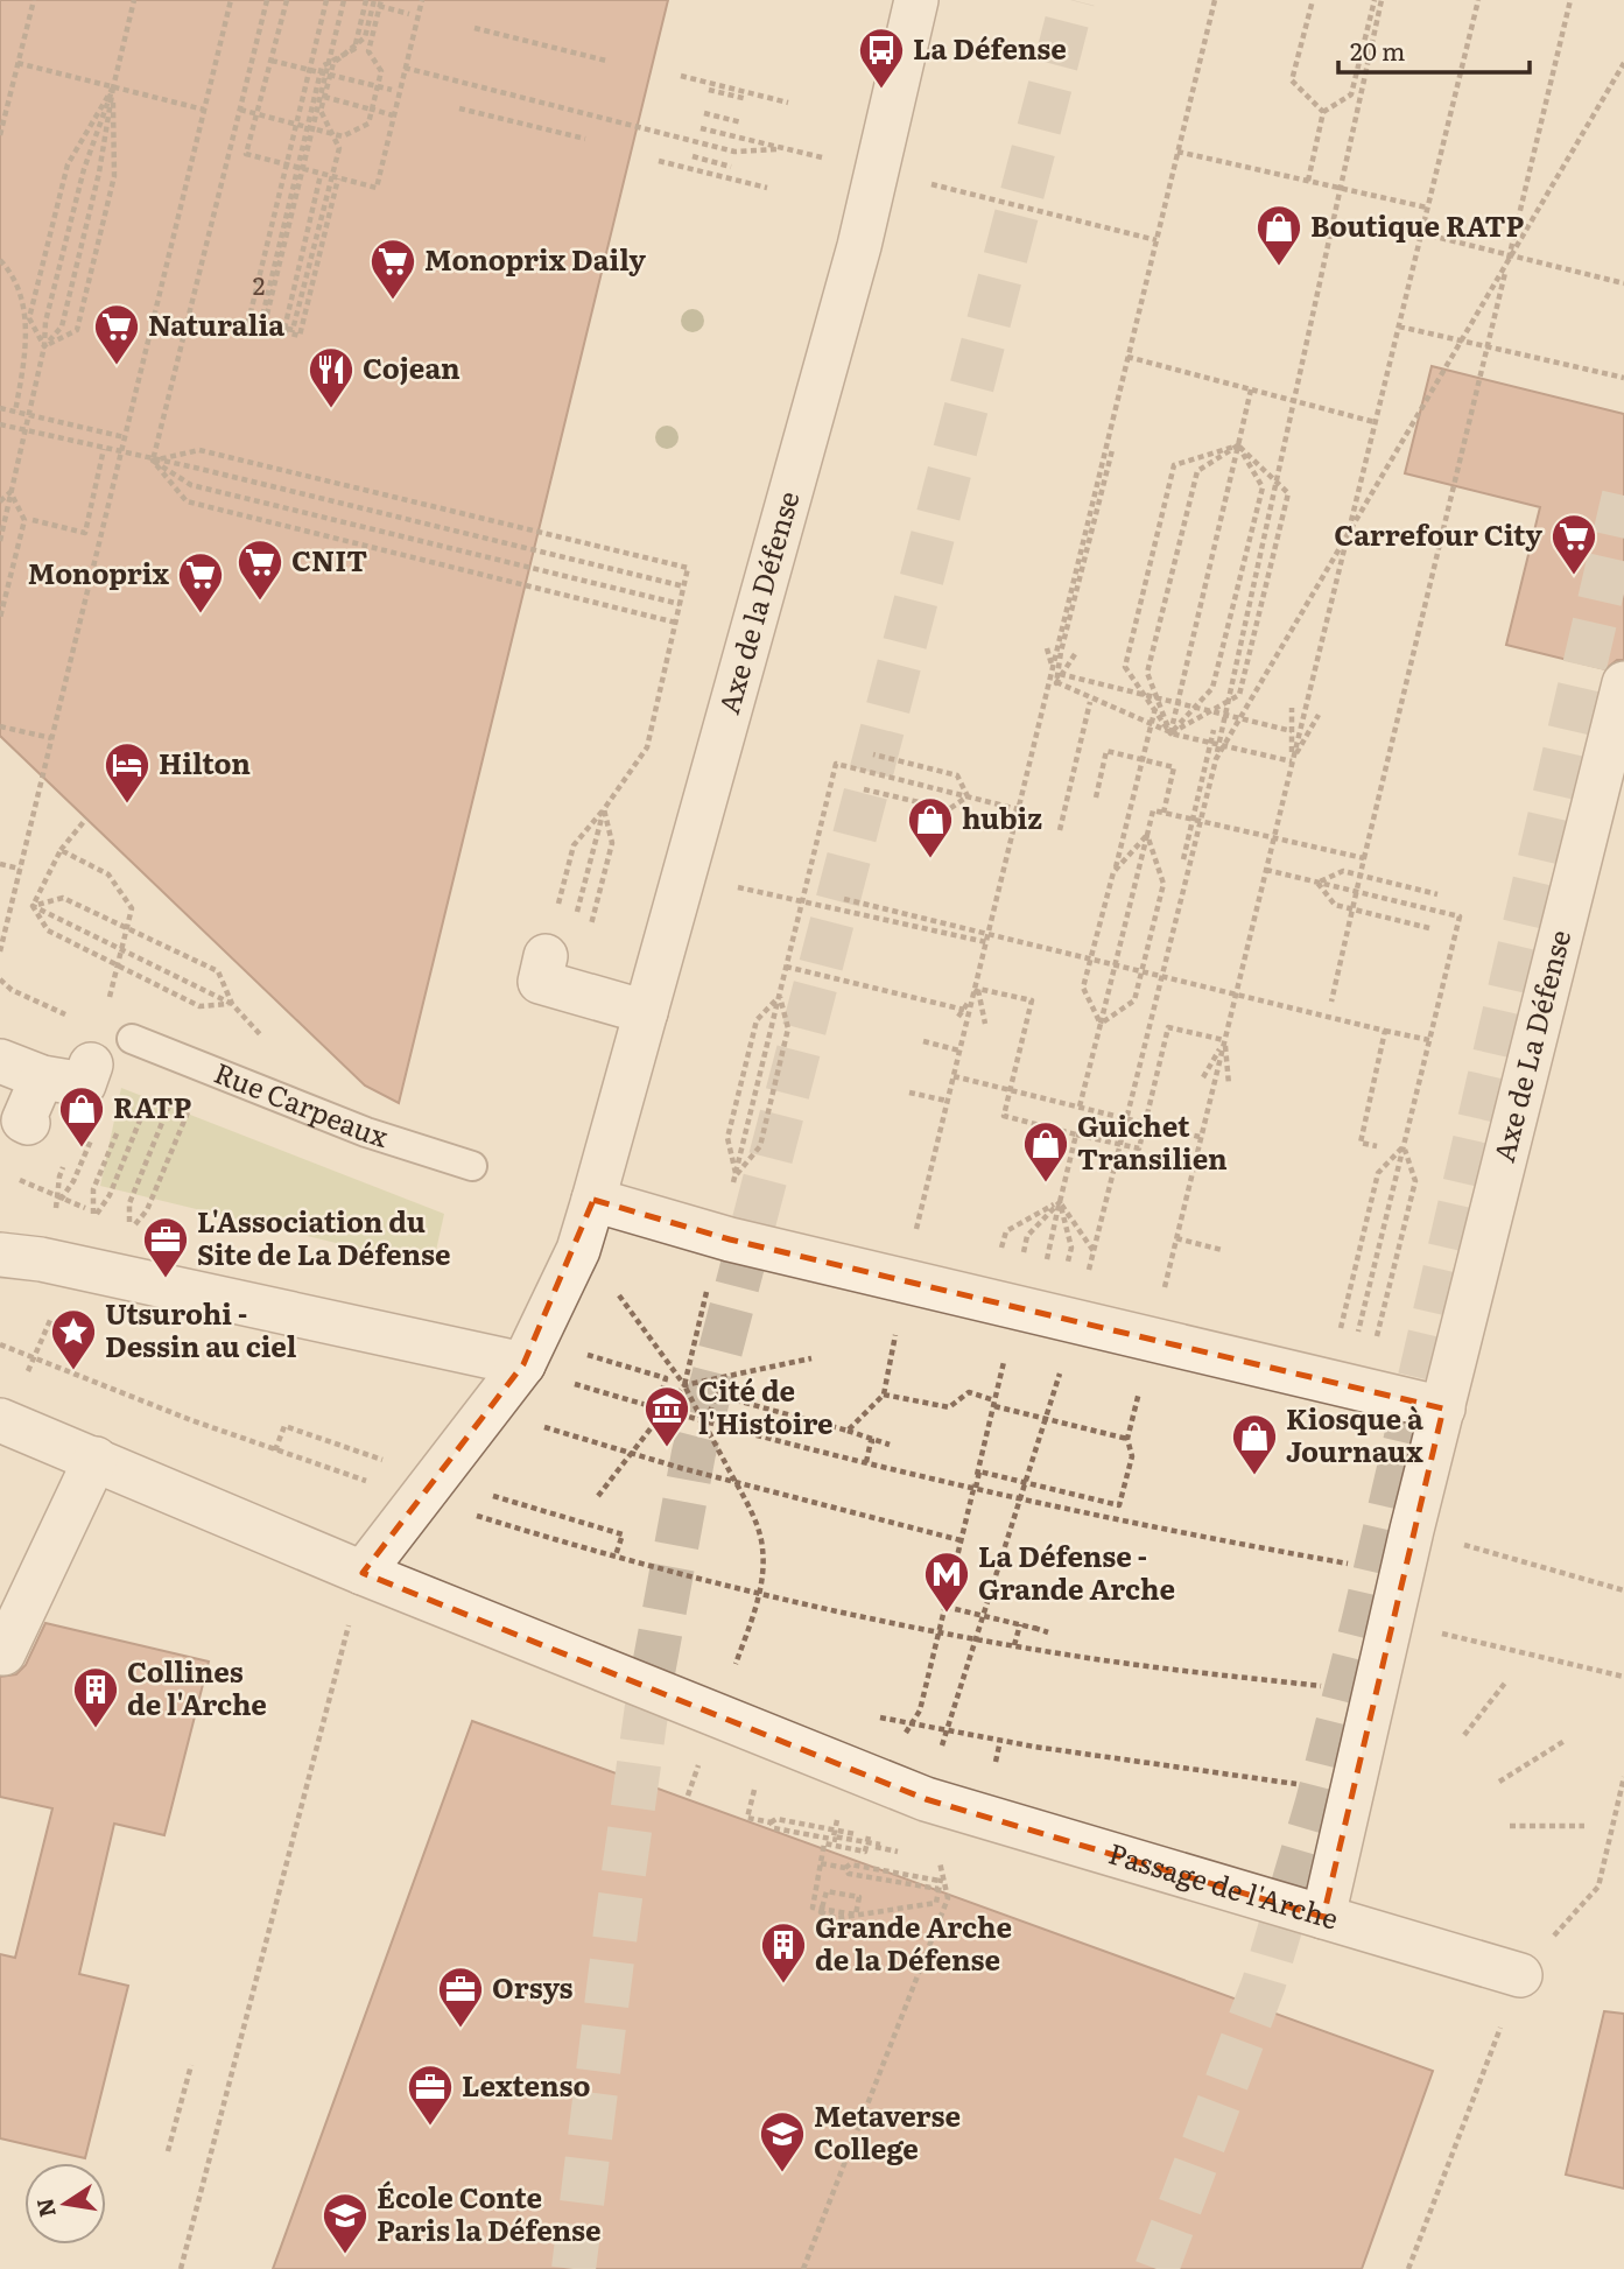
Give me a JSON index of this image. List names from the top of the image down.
{
  "streets": {
    "street": ["Axe de la Défense", "Axe de La Défense", "Passage de l'Arche"],
    "lane": ["Rue Carpeaux"]
  },
  "crossings": [
    ["Axe de la Défense", "Passage de l'Arche"],
    ["Axe de La Défense", "Passage de l'Arche"]
  ],
  "places": {
    "bus stop": ["La Défense"],
    "shop": [
      "Boutique RATP",
      "hubiz",
      "RATP",
      "Guichet Transilien",
      "Kiosque à Journaux"
    ],
    "supermarket": [
      "Monoprix Daily",
      "Naturalia",
      "Carrefour City",
      "CNIT",
      "Monoprix"
    ],
    "restaurant": ["Cojean"],
    "hotel": ["Hilton"],
    "office": ["L'Association du Site de La Défense", "Orsys", "Lextenso"],
    "place": ["Utsurohi - Dessin au ciel"],
    "museum": ["Cité de l'Histoire"],
    "metro station": ["La Défense - Grande Arche"],
    "building": ["Collines de l'Arche", "Grande Arche de la Défense"],
    "school or university": ["Metaverse College", "École Conte Paris la Défense"]
  },
  "house_numbers": ["2"],
  "scale_bar": "20 m",
  "north": "left"
}
